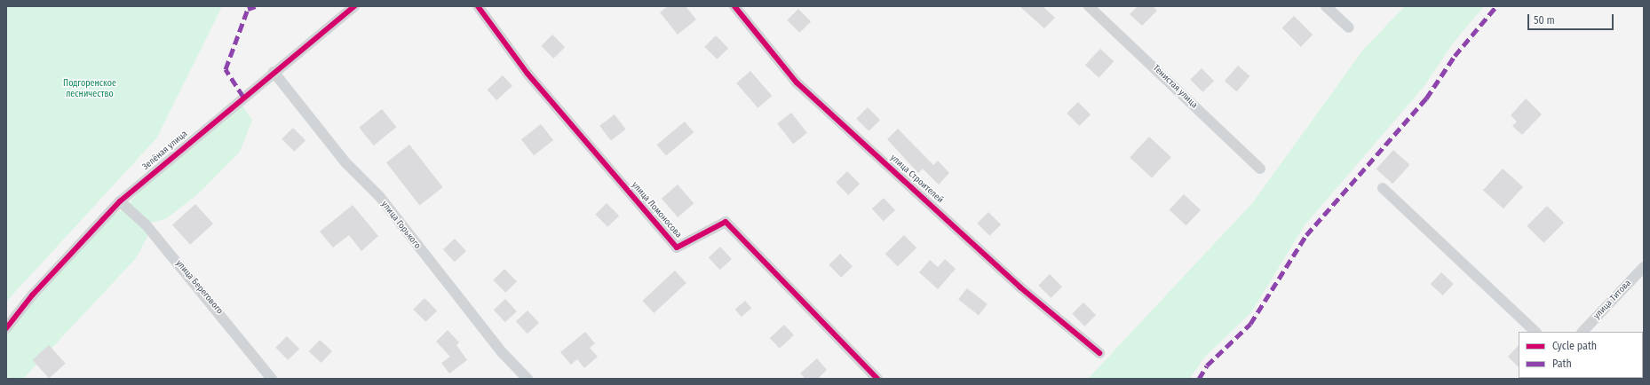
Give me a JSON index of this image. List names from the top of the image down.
{
  "streets": {
    "street": [
      "Тенистая улица",
      "Зелёная улица",
      "улица Строителей",
      "улица Ломоносова",
      "улица Горького",
      "улица Берегового",
      "улица Титова"
    ]
  },
  "crossings": [
    ["Зелёная улица", "улица Горького"],
    ["Зелёная улица", "улица Берегового"]
  ],
  "parks": ["Подгоренское лесничество"],
  "legend": ["Cycle path", "Path"],
  "scale_bar": "50 m"
}
